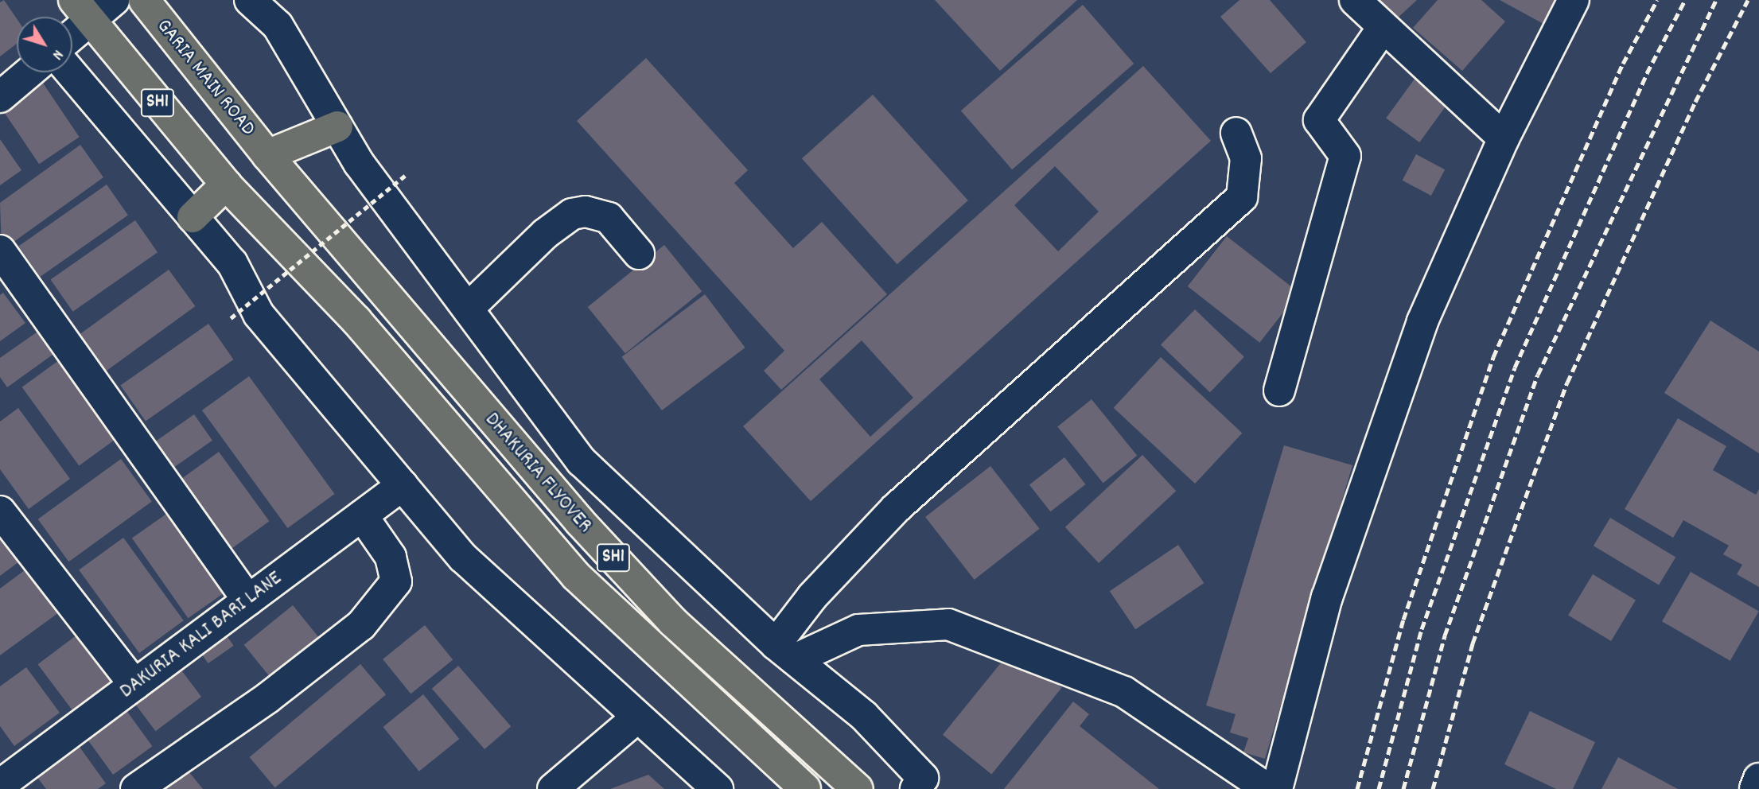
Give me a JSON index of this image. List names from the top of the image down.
{
  "streets": {
    "main road": ["GARIA MAIN ROAD", "SH1", "DHAKURIA FLYOVER"],
    "street": ["DAKURIA KALI BARI LANE"]
  },
  "crossings": [
    ["GARIA MAIN ROAD", "DHAKURIA FLYOVER"],
    ["SH1", "DHAKURIA FLYOVER"]
  ],
  "north": "bottom right"
}
